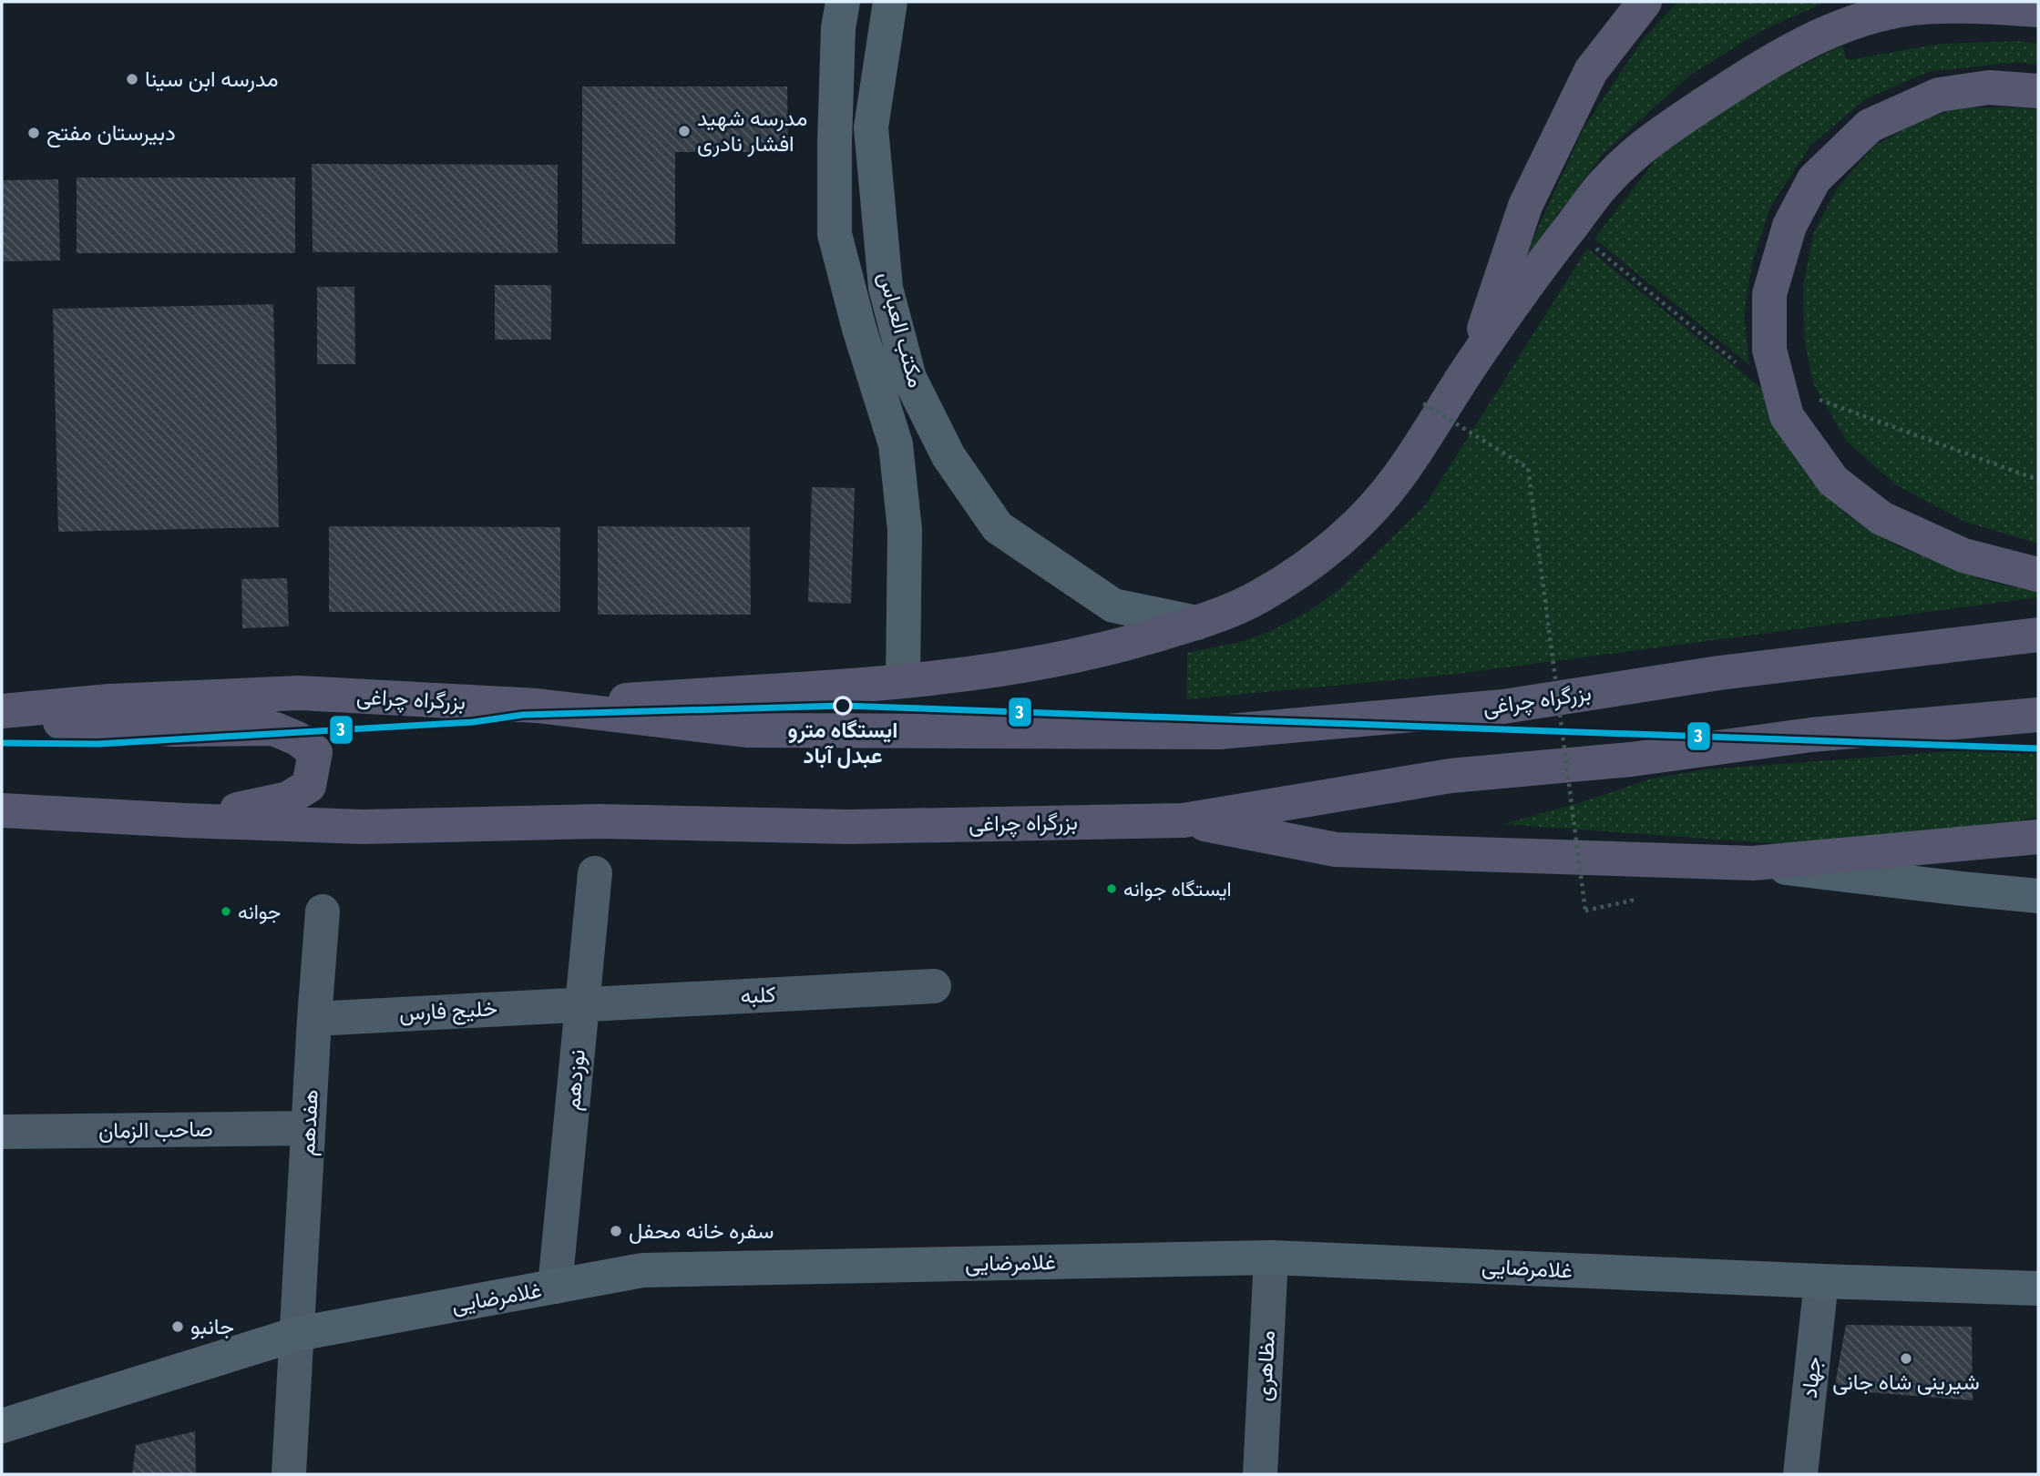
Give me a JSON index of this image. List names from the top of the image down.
{
  "streets": {
    "highway": ["بزرگراه چراغی"],
    "main road": ["مکتب العباس", "غلامرضایی"],
    "street": [
      "کلبه",
      "خلیج فارس",
      "نوزدهم",
      "هفدهم",
      "صاحب الزمان",
      "مظاهری",
      "جهاد"
    ]
  },
  "crossings": [
    ["کلبه", "خلیج فارس"],
    ["کلبه", "نوزدهم"],
    ["خلیج فارس", "نوزدهم"],
    ["خلیج فارس", "هفدهم"],
    ["نوزدهم", "غلامرضایی"],
    ["هفدهم", "صاحب الزمان"],
    ["هفدهم", "غلامرضایی"],
    ["غلامرضایی", "مظاهری"],
    ["غلامرضایی", "جهاد"]
  ],
  "places": [
    "مدرسه ابن سینا",
    "مدرسه شهید افشار نادری",
    "دبیرستان مفتح",
    "ایستگاه مترو عبدل آباد",
    "ایستگاه جوانه",
    "جوانه",
    "سفره خانه محفل",
    "جانبو",
    "شیرینی شاه جانی"
  ],
  "lines": ["transit line 3"]
}
